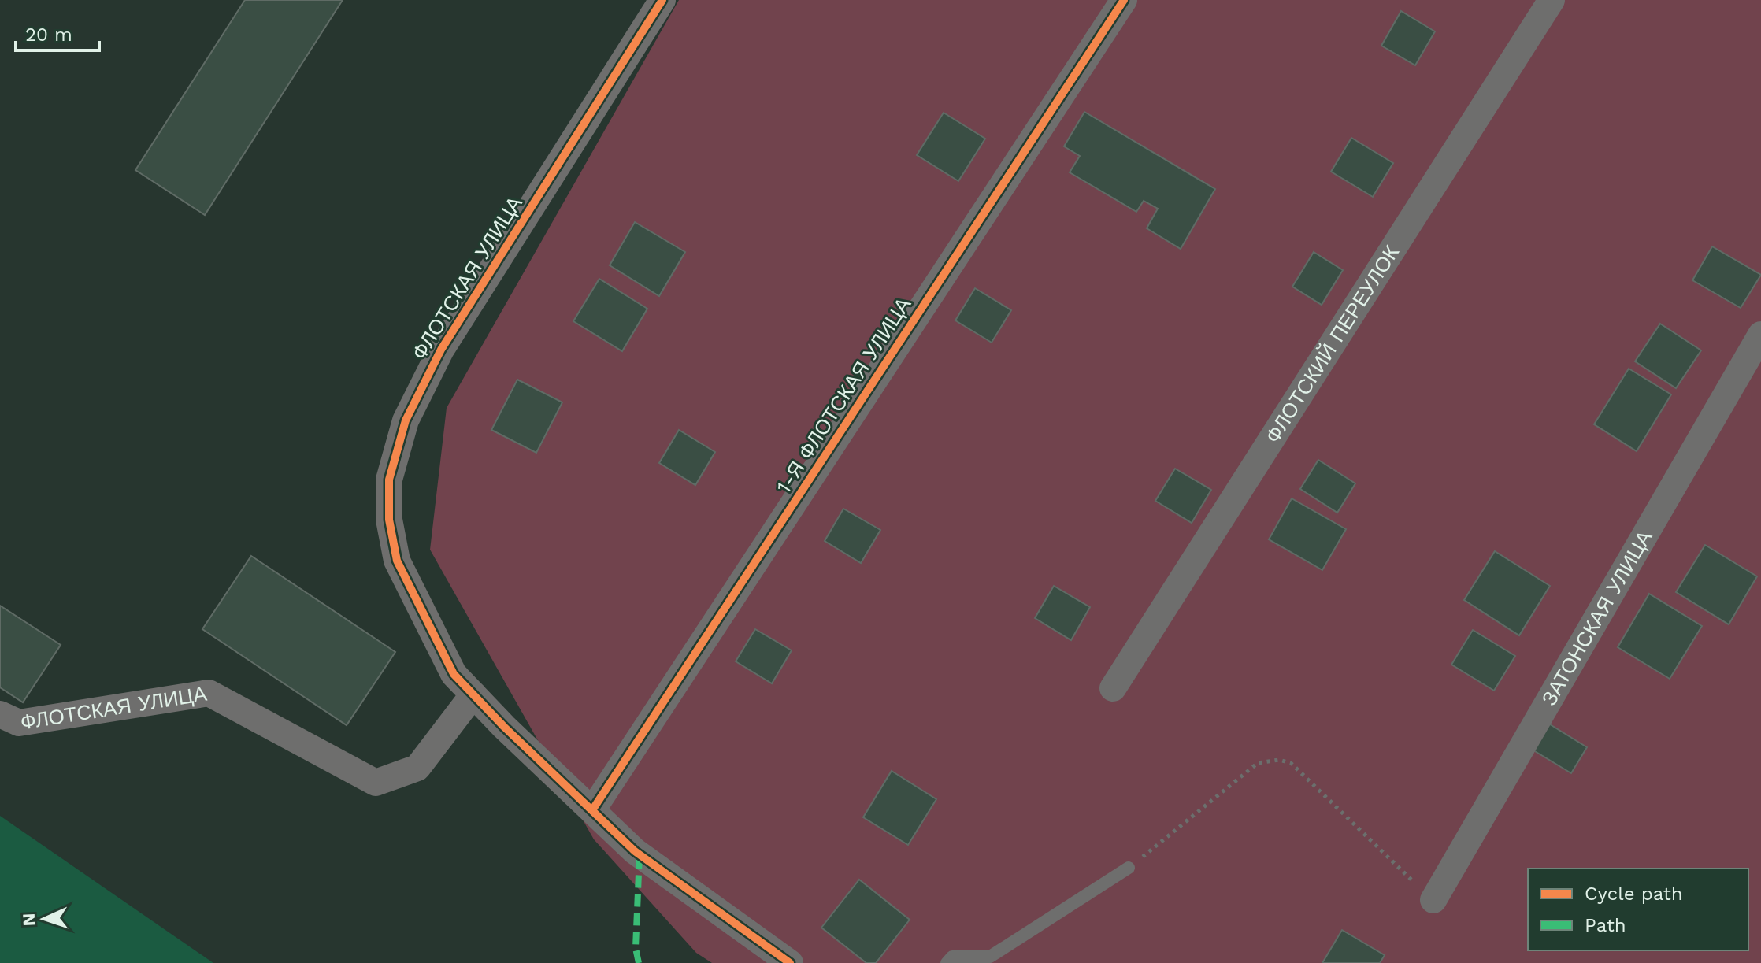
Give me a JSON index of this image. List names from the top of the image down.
{
  "streets": {
    "street": [
      "ФЛОТСКАЯ УЛИЦА",
      "ФЛОТСКИЙ ПЕРЕУЛОК",
      "1-Я ФЛОТСКАЯ УЛИЦА",
      "ЗАТОНСКАЯ УЛИЦА"
    ]
  },
  "legend": ["Cycle path", "Path"],
  "scale_bar": "20 m",
  "north": "left"
}
